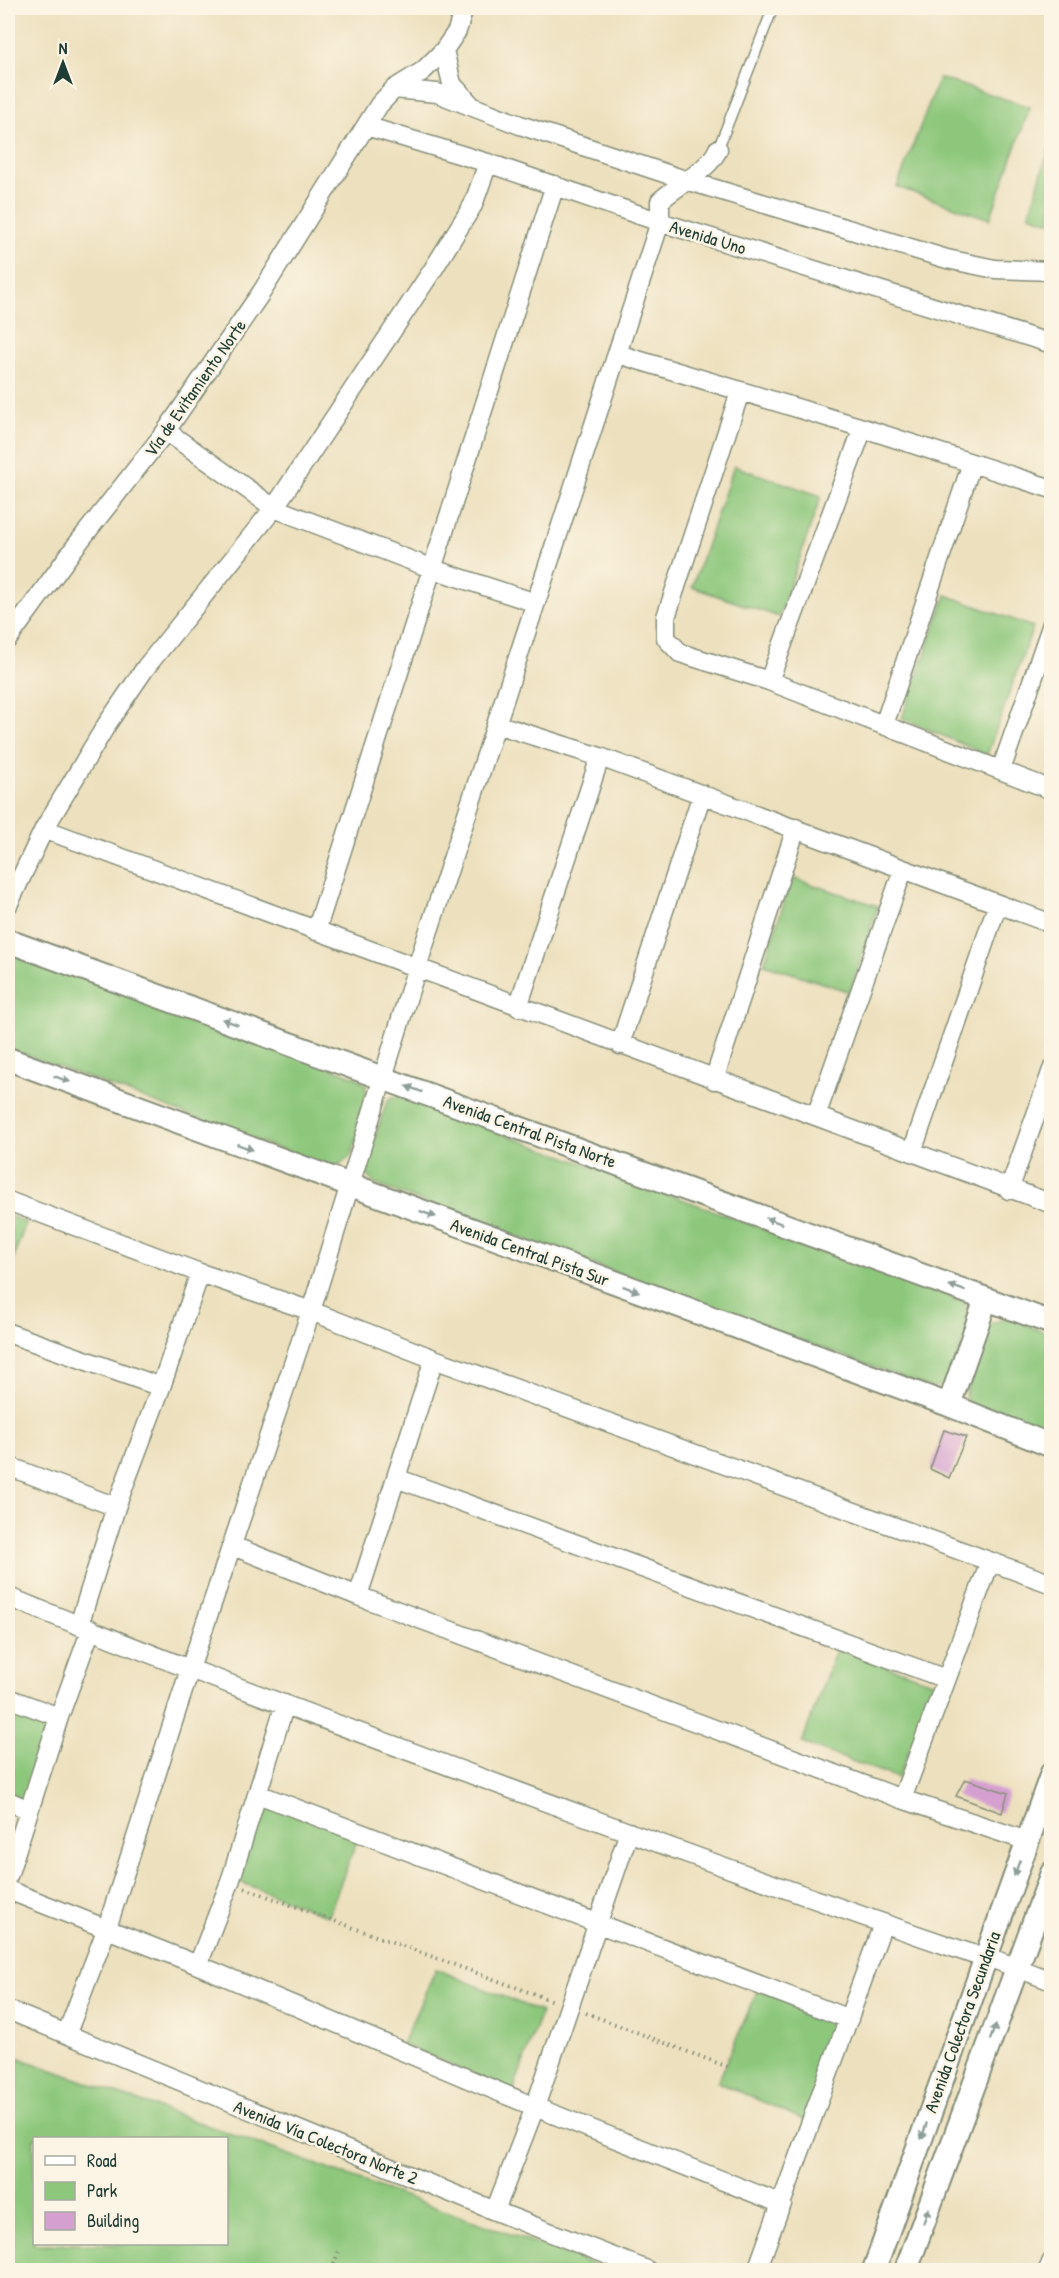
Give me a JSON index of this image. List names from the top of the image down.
{
  "streets": {
    "street": [
      "Avenida Uno",
      "Vía de Evitamiento Norte",
      "Avenida Central Pista Norte",
      "Avenida Central Pista Sur",
      "Avenida Colectora Secundaria",
      "Avenida Vía Colectora Norte 2"
    ]
  },
  "crossings": [
    ["Avenida Uno", "Vía de Evitamiento Norte"]
  ],
  "legend": ["Road", "Park", "Building"],
  "north": "top"
}
